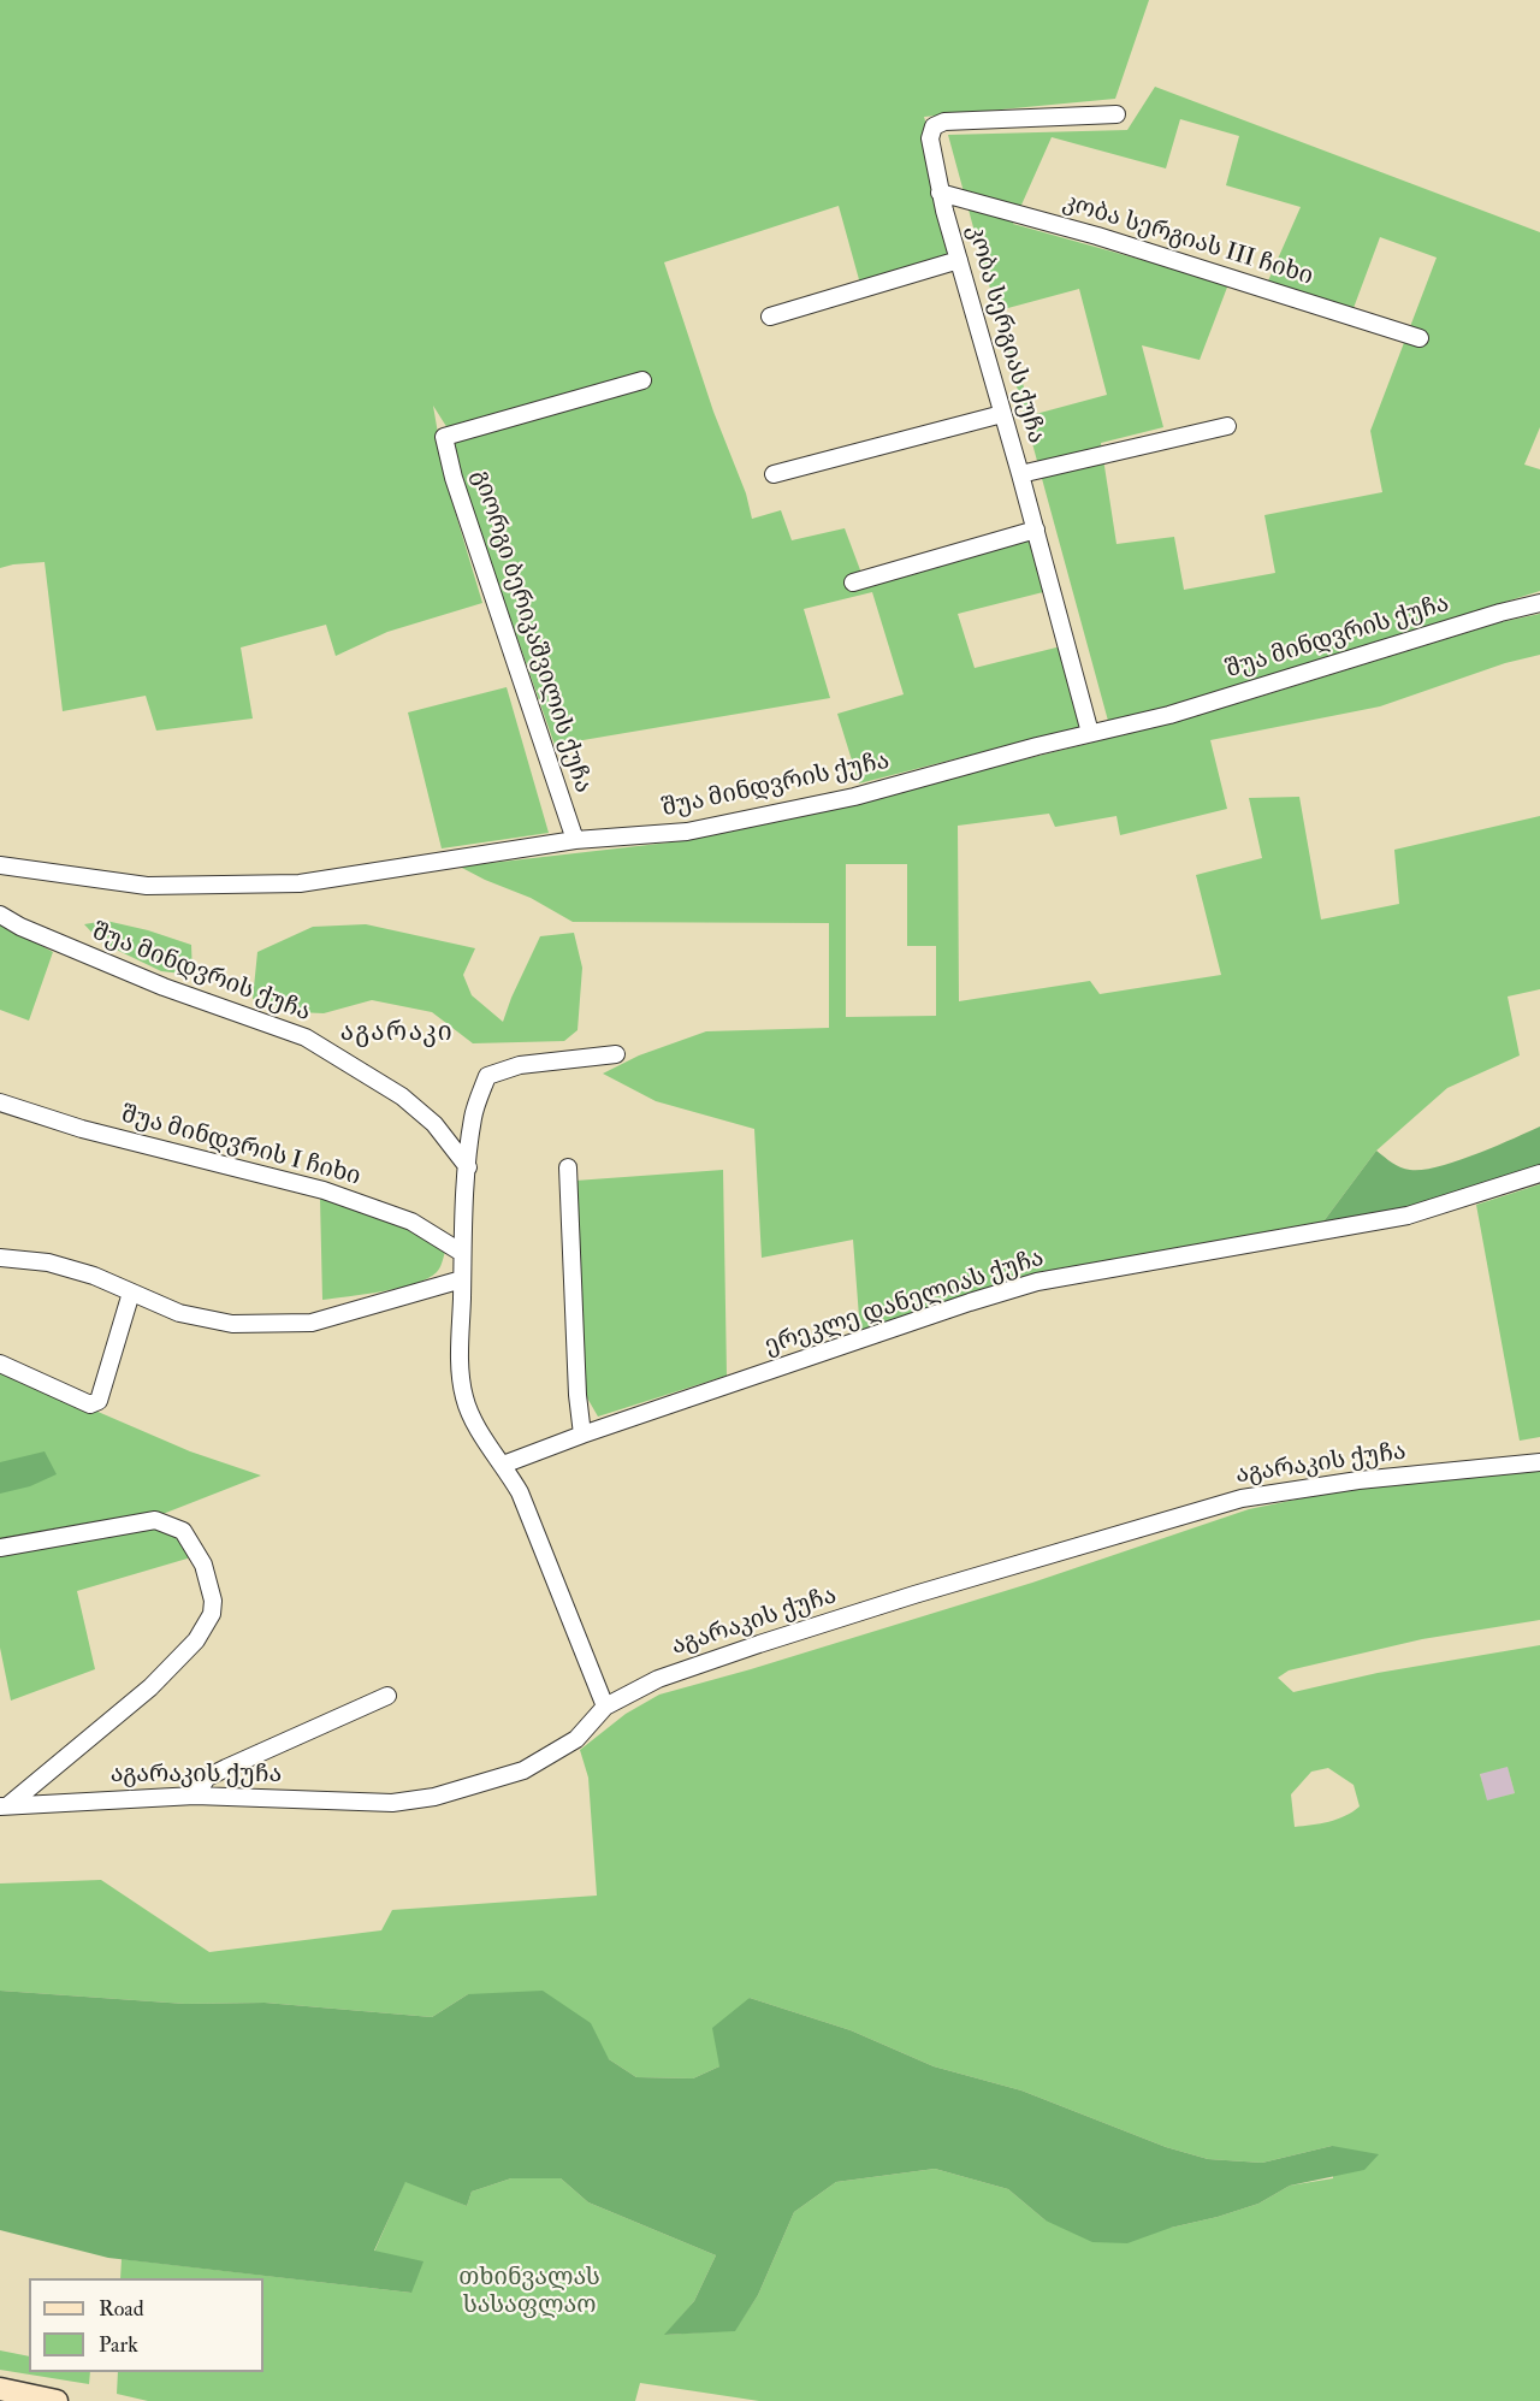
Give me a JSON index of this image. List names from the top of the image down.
{
  "streets": {
    "street": [
      "კობა სერგიას III ჩიხი",
      "კობა სერგიას ქუჩა",
      "გიორგი ბერიკაშვილის ქუჩა",
      "შუა მინდვრის ქუჩა",
      "შუა მინდვრის I ჩიხი",
      "ერეკლე დანელიას ქუჩა",
      "აგარაკის ქუჩა"
    ]
  },
  "crossings": [
    ["კობა სერგიას III ჩიხი", "კობა სერგიას ქუჩა"],
    ["კობა სერგიას ქუჩა", "შუა მინდვრის ქუჩა"],
    ["გიორგი ბერიკაშვილის ქუჩა", "შუა მინდვრის ქუჩა"]
  ],
  "districts": ["აგარაკი"],
  "parks": ["თხინვალას სასაფლაო"],
  "legend": ["Road", "Park"]
}
